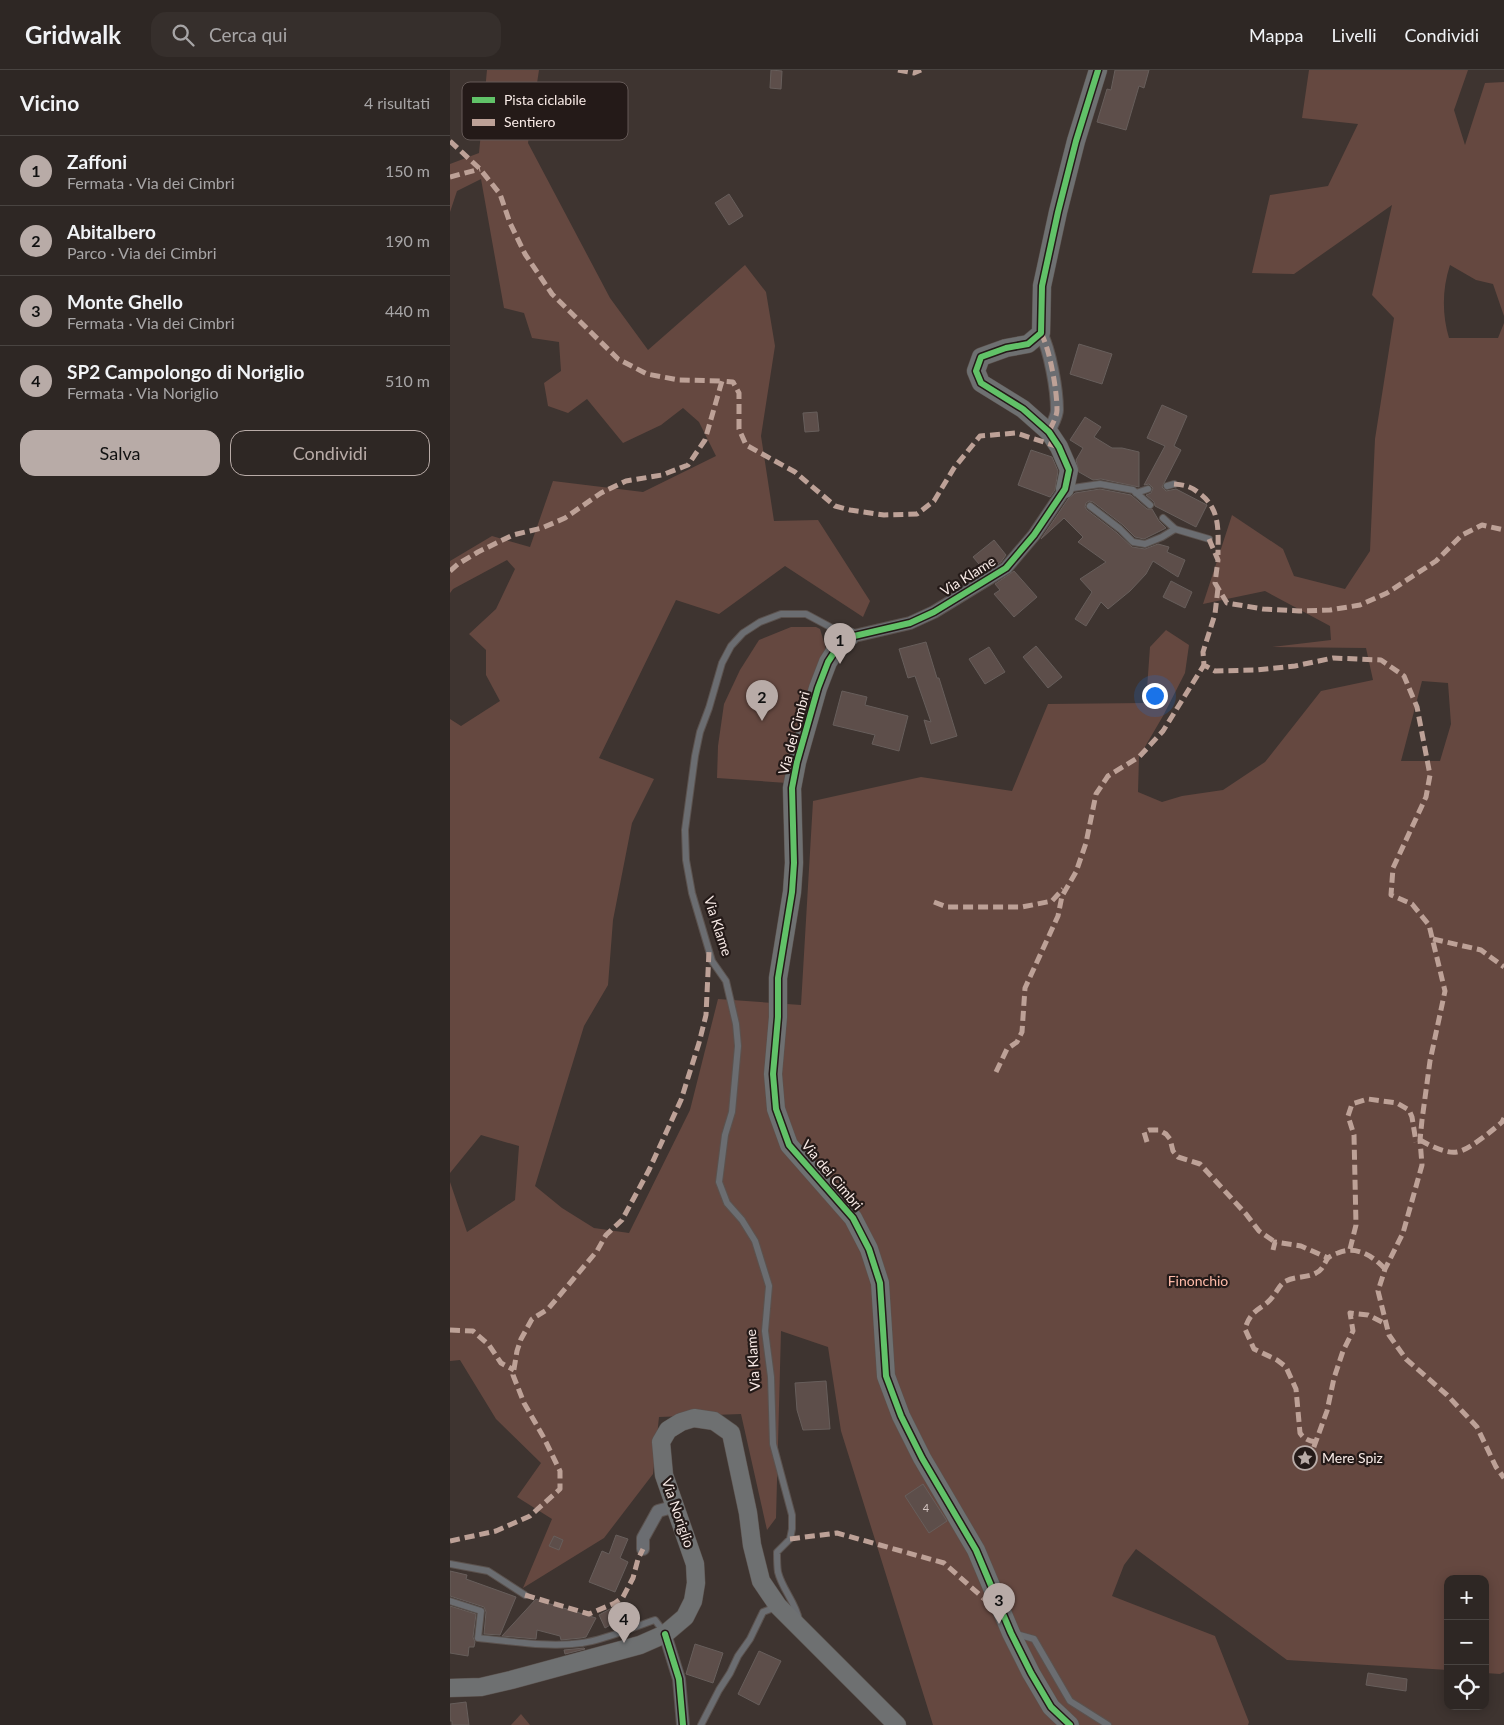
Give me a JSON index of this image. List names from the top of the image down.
{
  "streets": {
    "street": ["Via Klame", "Via dei Cimbri", "Via Noriglio"]
  },
  "crossings": [
    ["Via Klame", "Via dei Cimbri"],
    ["Via Klame", "Via Noriglio"]
  ],
  "parks": ["Finonchio"],
  "places": {
    "place": ["Mere Spiz"]
  },
  "house_numbers": ["4"],
  "legend": ["Pista ciclabile", "Sentiero"],
  "page": {
    "header": "Gridwalk",
    "search": "Cerca qui",
    "nav": ["Mappa", "Livelli", "Condividi"],
    "heading": ["Vicino", "4 risultati"],
    "list": [
      {
        "mark": "1",
        "name": "Zaffoni",
        "note": "Fermata · Via dei Cimbri",
        "value": "150 m"
      },
      {
        "mark": "2",
        "name": "Abitalbero",
        "note": "Parco · Via dei Cimbri",
        "value": "190 m"
      },
      {
        "mark": "3",
        "name": "Monte Ghello",
        "note": "Fermata · Via dei Cimbri",
        "value": "440 m"
      },
      {
        "mark": "4",
        "name": "SP2 Campolongo di Noriglio",
        "note": "Fermata · Via Noriglio",
        "value": "510 m"
      }
    ],
    "buttons": ["Salva", "Condividi"],
    "pins": [
      "1",
      "2",
      "3",
      "4"
    ],
    "map_buttons": ["+", "−"]
  }
}
